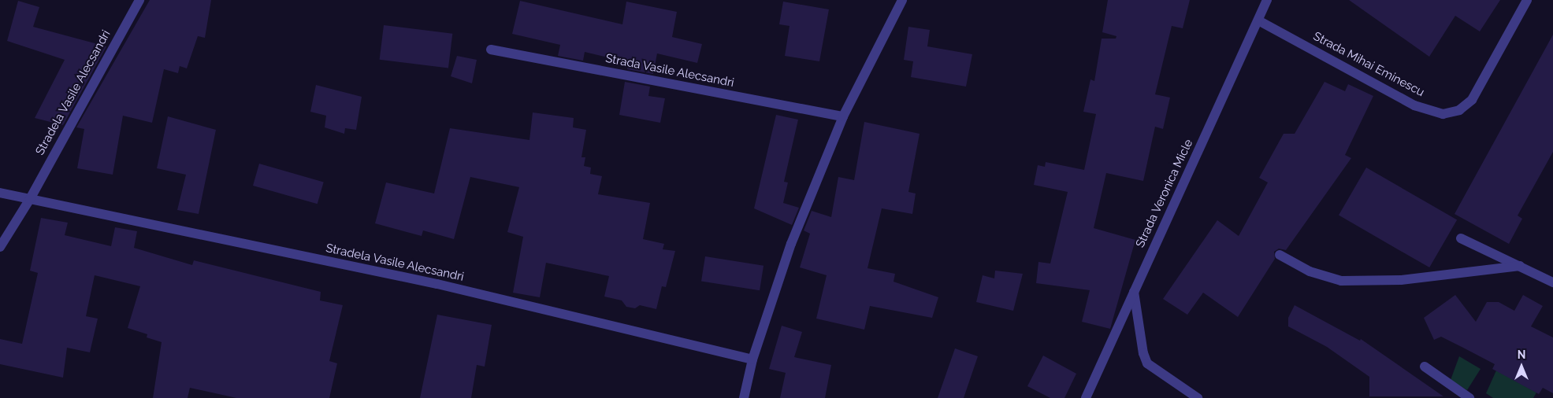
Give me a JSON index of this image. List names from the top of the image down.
{
  "streets": {
    "street": [
      "Strada Mihai Eminescu",
      "Strada Vasile Alecsandri",
      "Stradela Vasile Alecsandri",
      "Strada Veronica Micle"
    ]
  },
  "crossings": [
    ["Strada Mihai Eminescu", "Strada Veronica Micle"]
  ],
  "north": "top"
}
